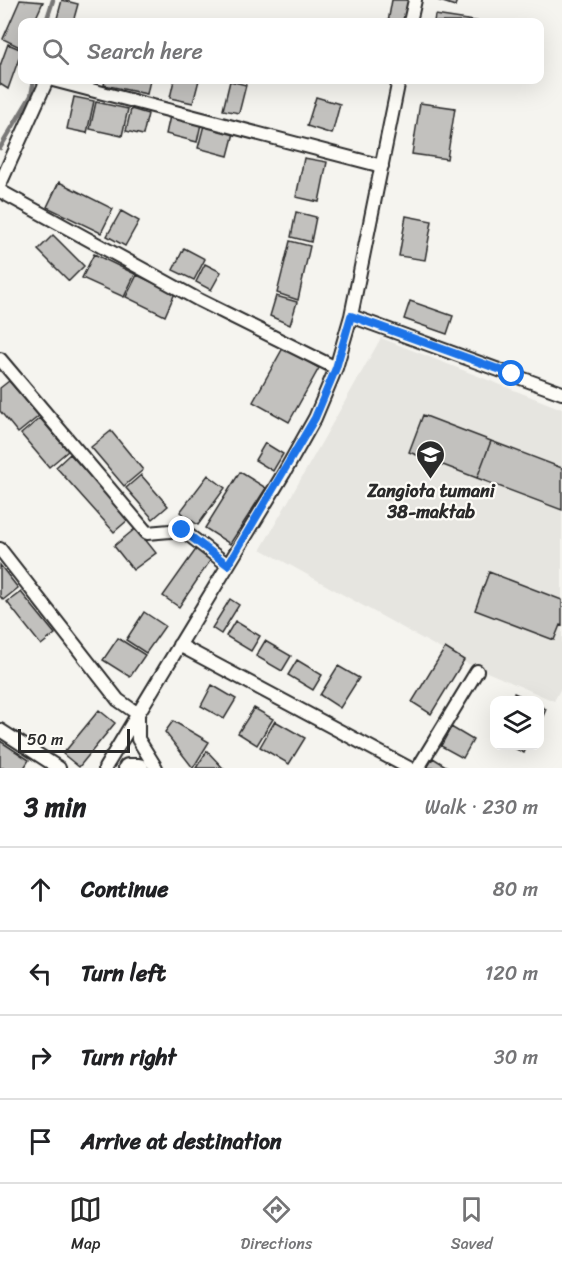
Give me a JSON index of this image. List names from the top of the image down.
{
  "places": {
    "school or university": ["Zangiota tumani 38-maktab"]
  },
  "scale_bar": "50 m",
  "page": {
    "search": "Search here",
    "scale": "50 m",
    "heading": ["3 min", "Walk · 230 m"],
    "list": [
      ["Continue", "80 m"],
      ["Turn left", "120 m"],
      ["Turn right", "30 m"],
      "Arrive at destination"
    ],
    "nav": ["Map", "Directions", "Saved"]
  }
}
